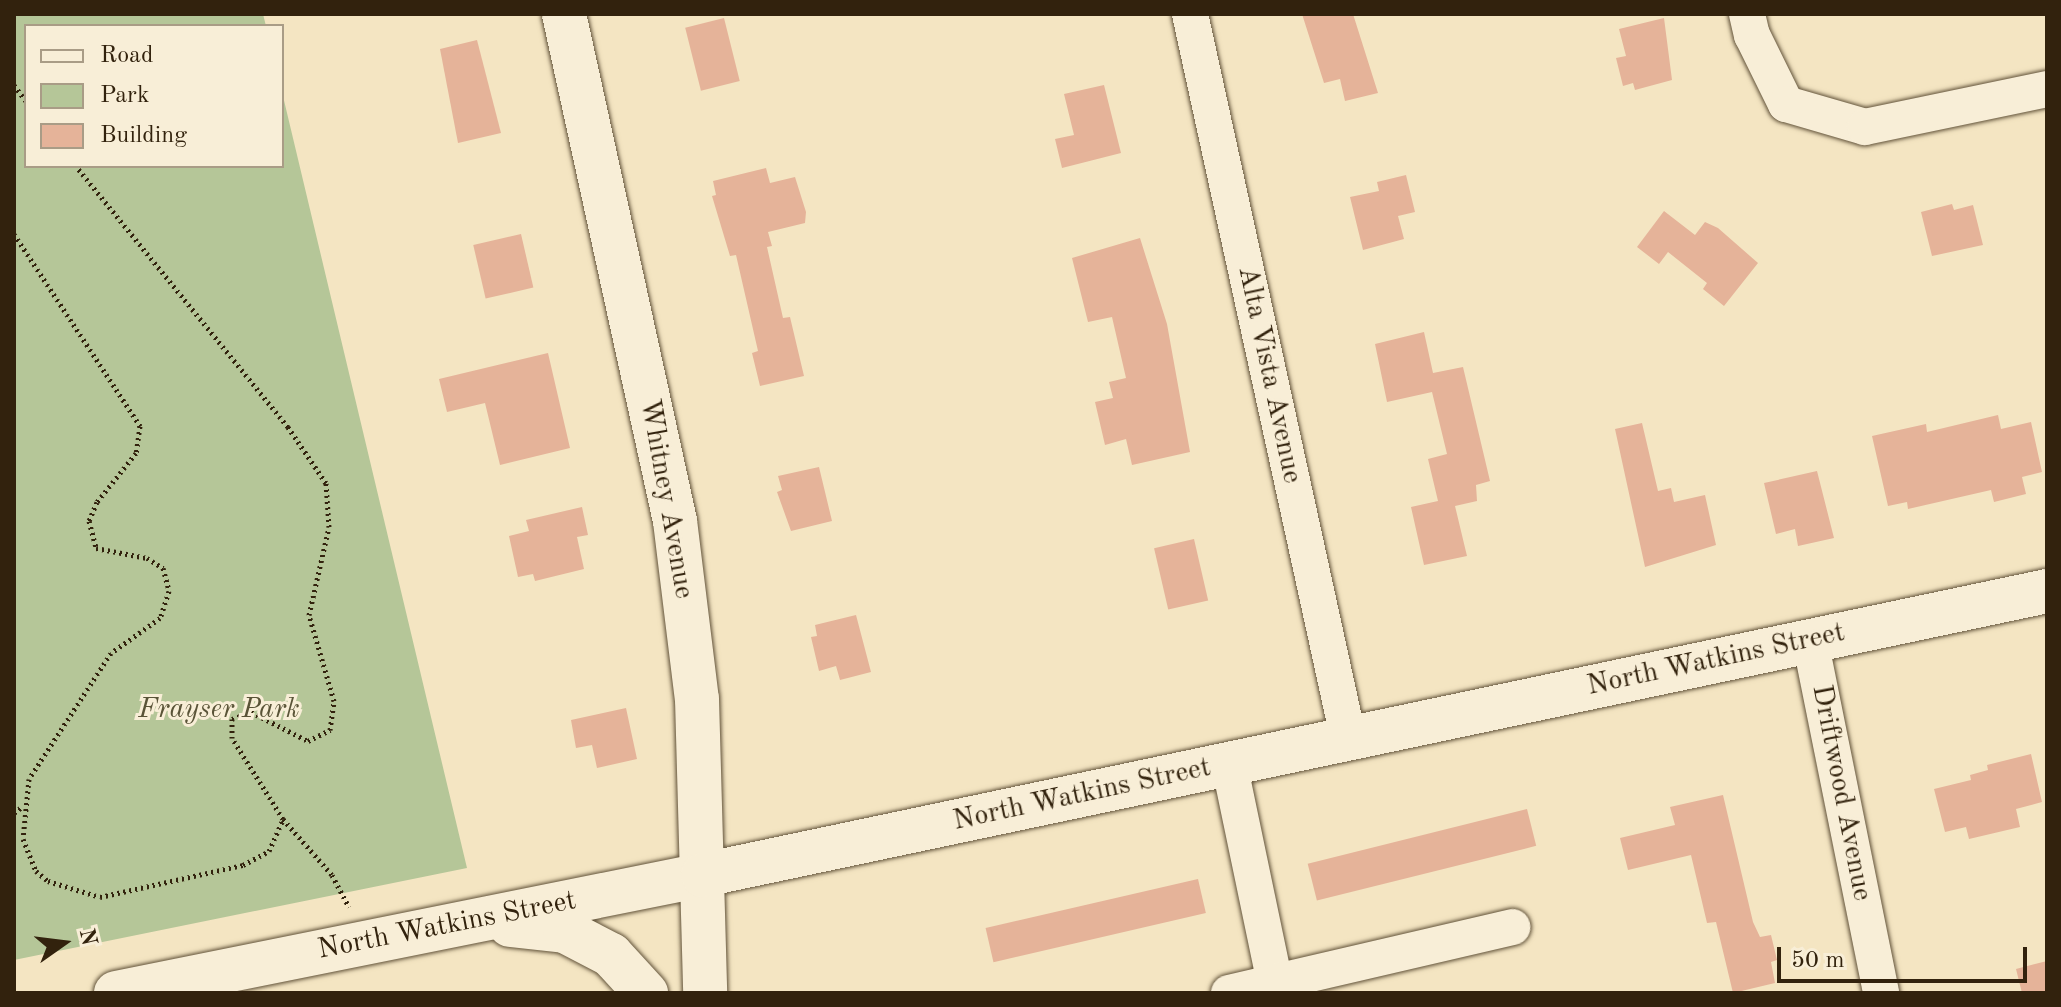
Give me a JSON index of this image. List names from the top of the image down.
{
  "streets": {
    "main road": ["Whitney Avenue", "North Watkins Street"],
    "street": ["Alta Vista Avenue", "Driftwood Avenue"]
  },
  "crossings": [
    ["Alta Vista Avenue", "North Watkins Street"],
    ["Whitney Avenue", "North Watkins Street"],
    ["North Watkins Street", "Driftwood Avenue"]
  ],
  "parks": ["Frayser Park"],
  "legend": ["Road", "Park", "Building"],
  "scale_bar": "50 m",
  "north": "right"
}
